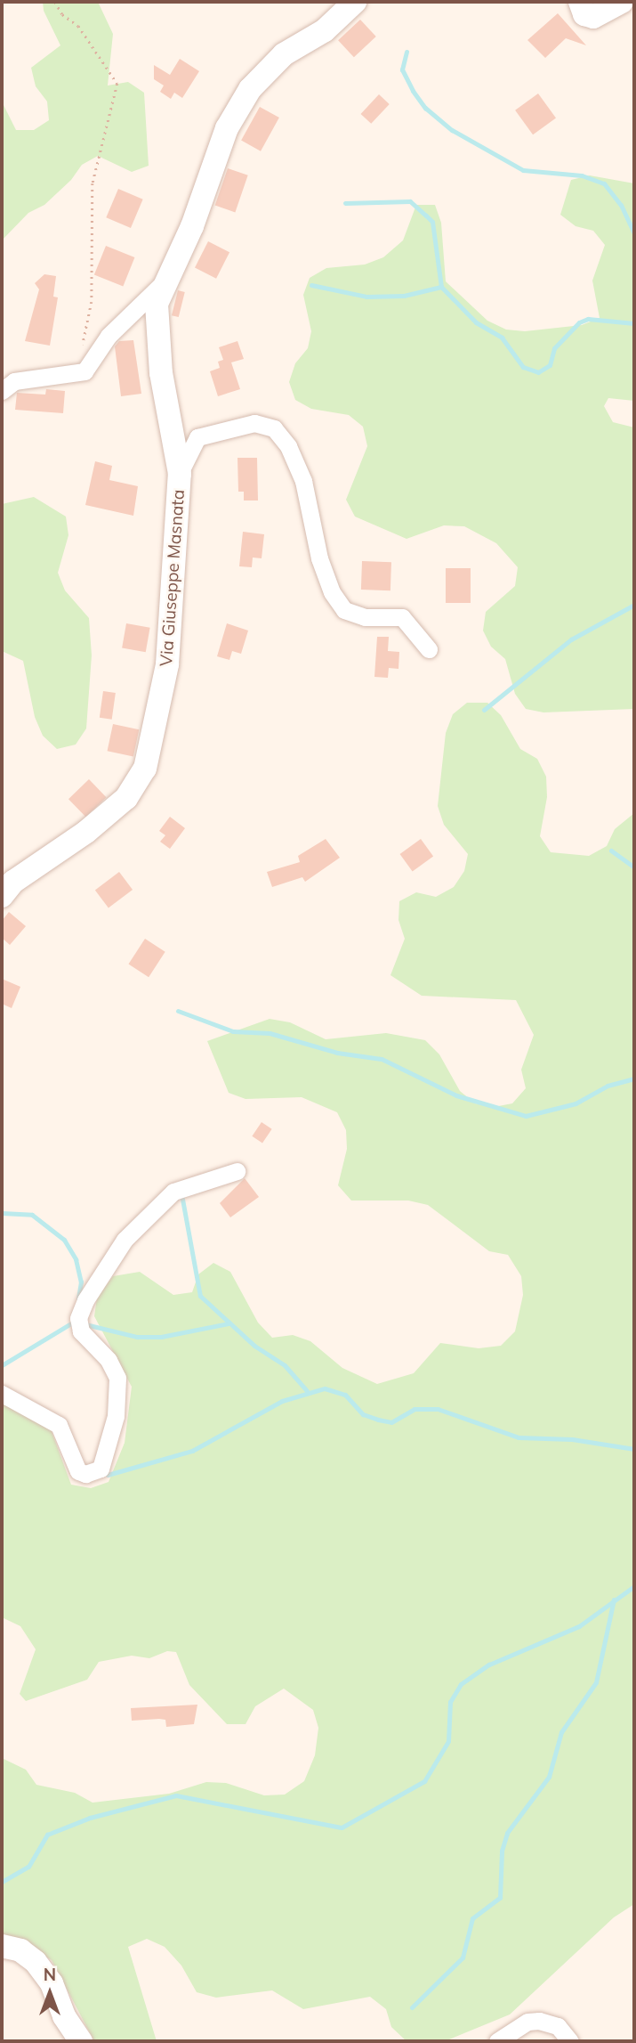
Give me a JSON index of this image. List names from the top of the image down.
{
  "streets": {
    "street": ["Via Giuseppe Masnata"]
  },
  "north": "top"
}
